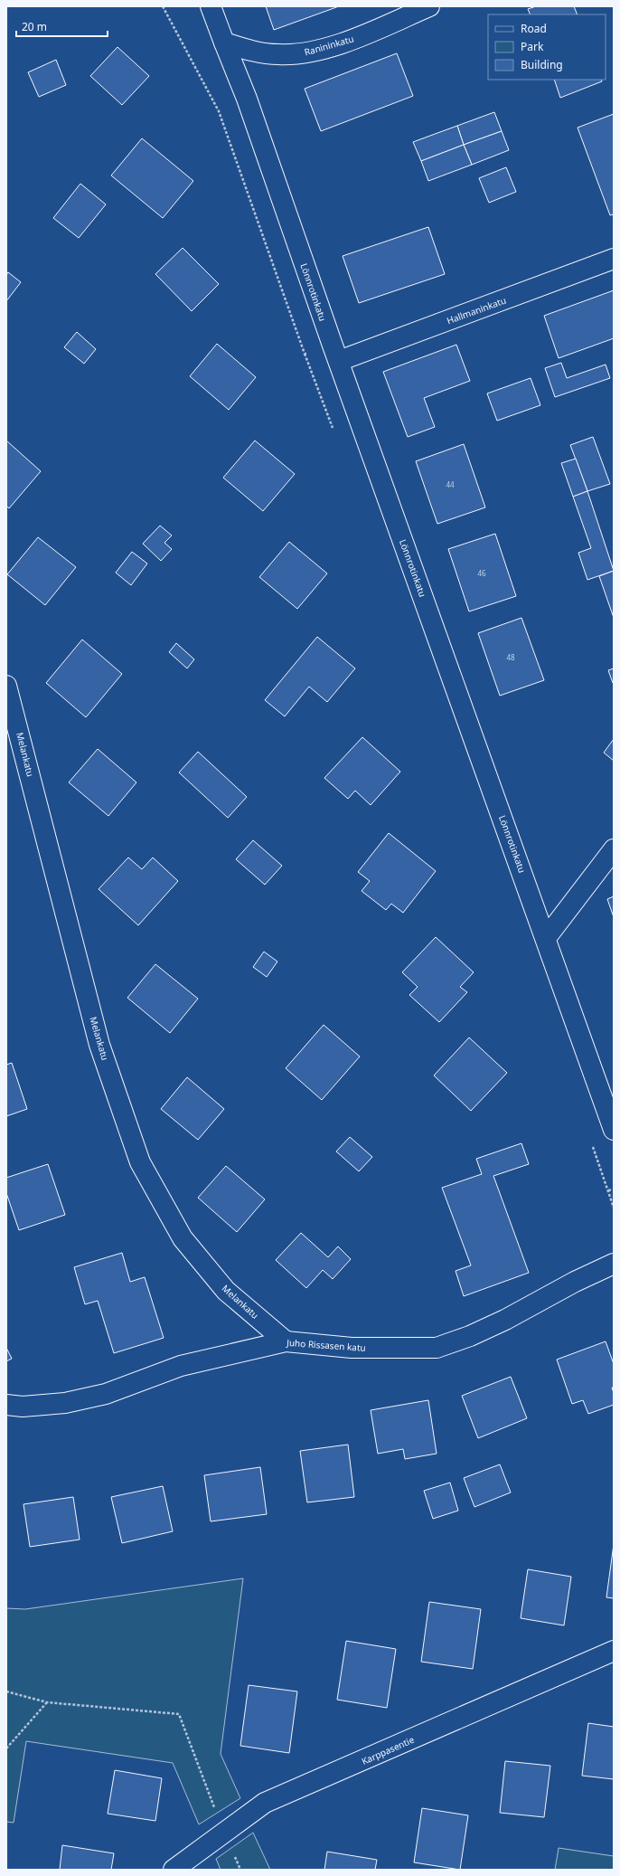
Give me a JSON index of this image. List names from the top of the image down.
{
  "streets": {
    "street": [
      "Ranininkatu",
      "Lönnrotinkatu",
      "Hallmaninkatu",
      "Melankatu",
      "Juho Rissasen katu",
      "Karppasentie"
    ]
  },
  "crossings": [
    ["Ranininkatu", "Lönnrotinkatu"],
    ["Lönnrotinkatu", "Hallmaninkatu"],
    ["Melankatu", "Juho Rissasen katu"]
  ],
  "house_numbers": ["44", "46", "48"],
  "legend": ["Road", "Park", "Building"],
  "scale_bar": "20 m"
}
